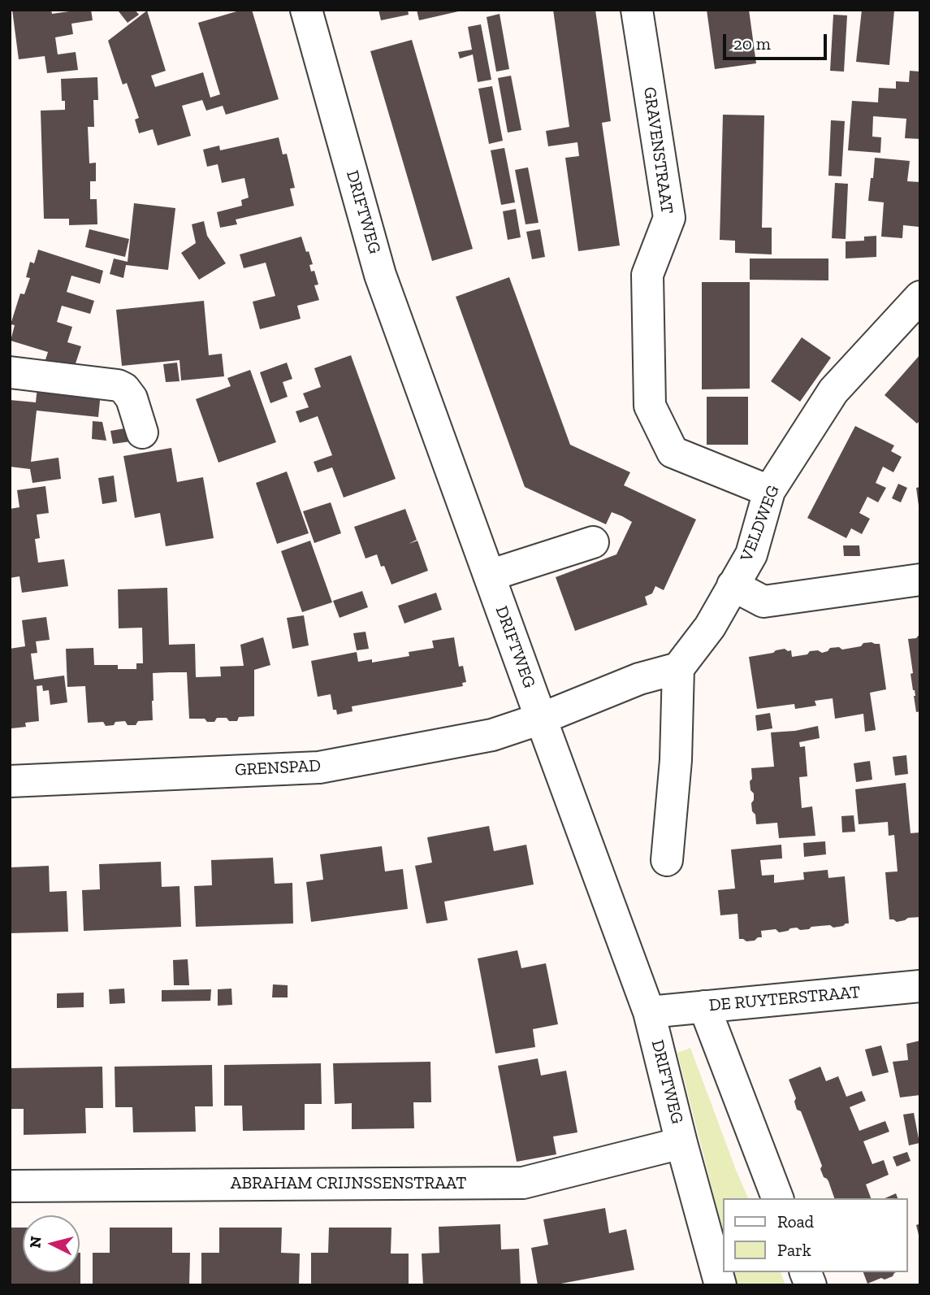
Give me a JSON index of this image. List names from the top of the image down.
{
  "streets": {
    "street": [
      "GRAVENSTRAAT",
      "DRIFTWEG",
      "VELDWEG",
      "GRENSPAD",
      "DE RUYTERSTRAAT",
      "ABRAHAM CRIJNSSENSTRAAT"
    ]
  },
  "crossings": [
    ["GRAVENSTRAAT", "VELDWEG"],
    ["DRIFTWEG", "GRENSPAD"],
    ["DRIFTWEG", "DE RUYTERSTRAAT"],
    ["DRIFTWEG", "ABRAHAM CRIJNSSENSTRAAT"]
  ],
  "legend": ["Road", "Park"],
  "scale_bar": "20 m",
  "north": "left"
}
